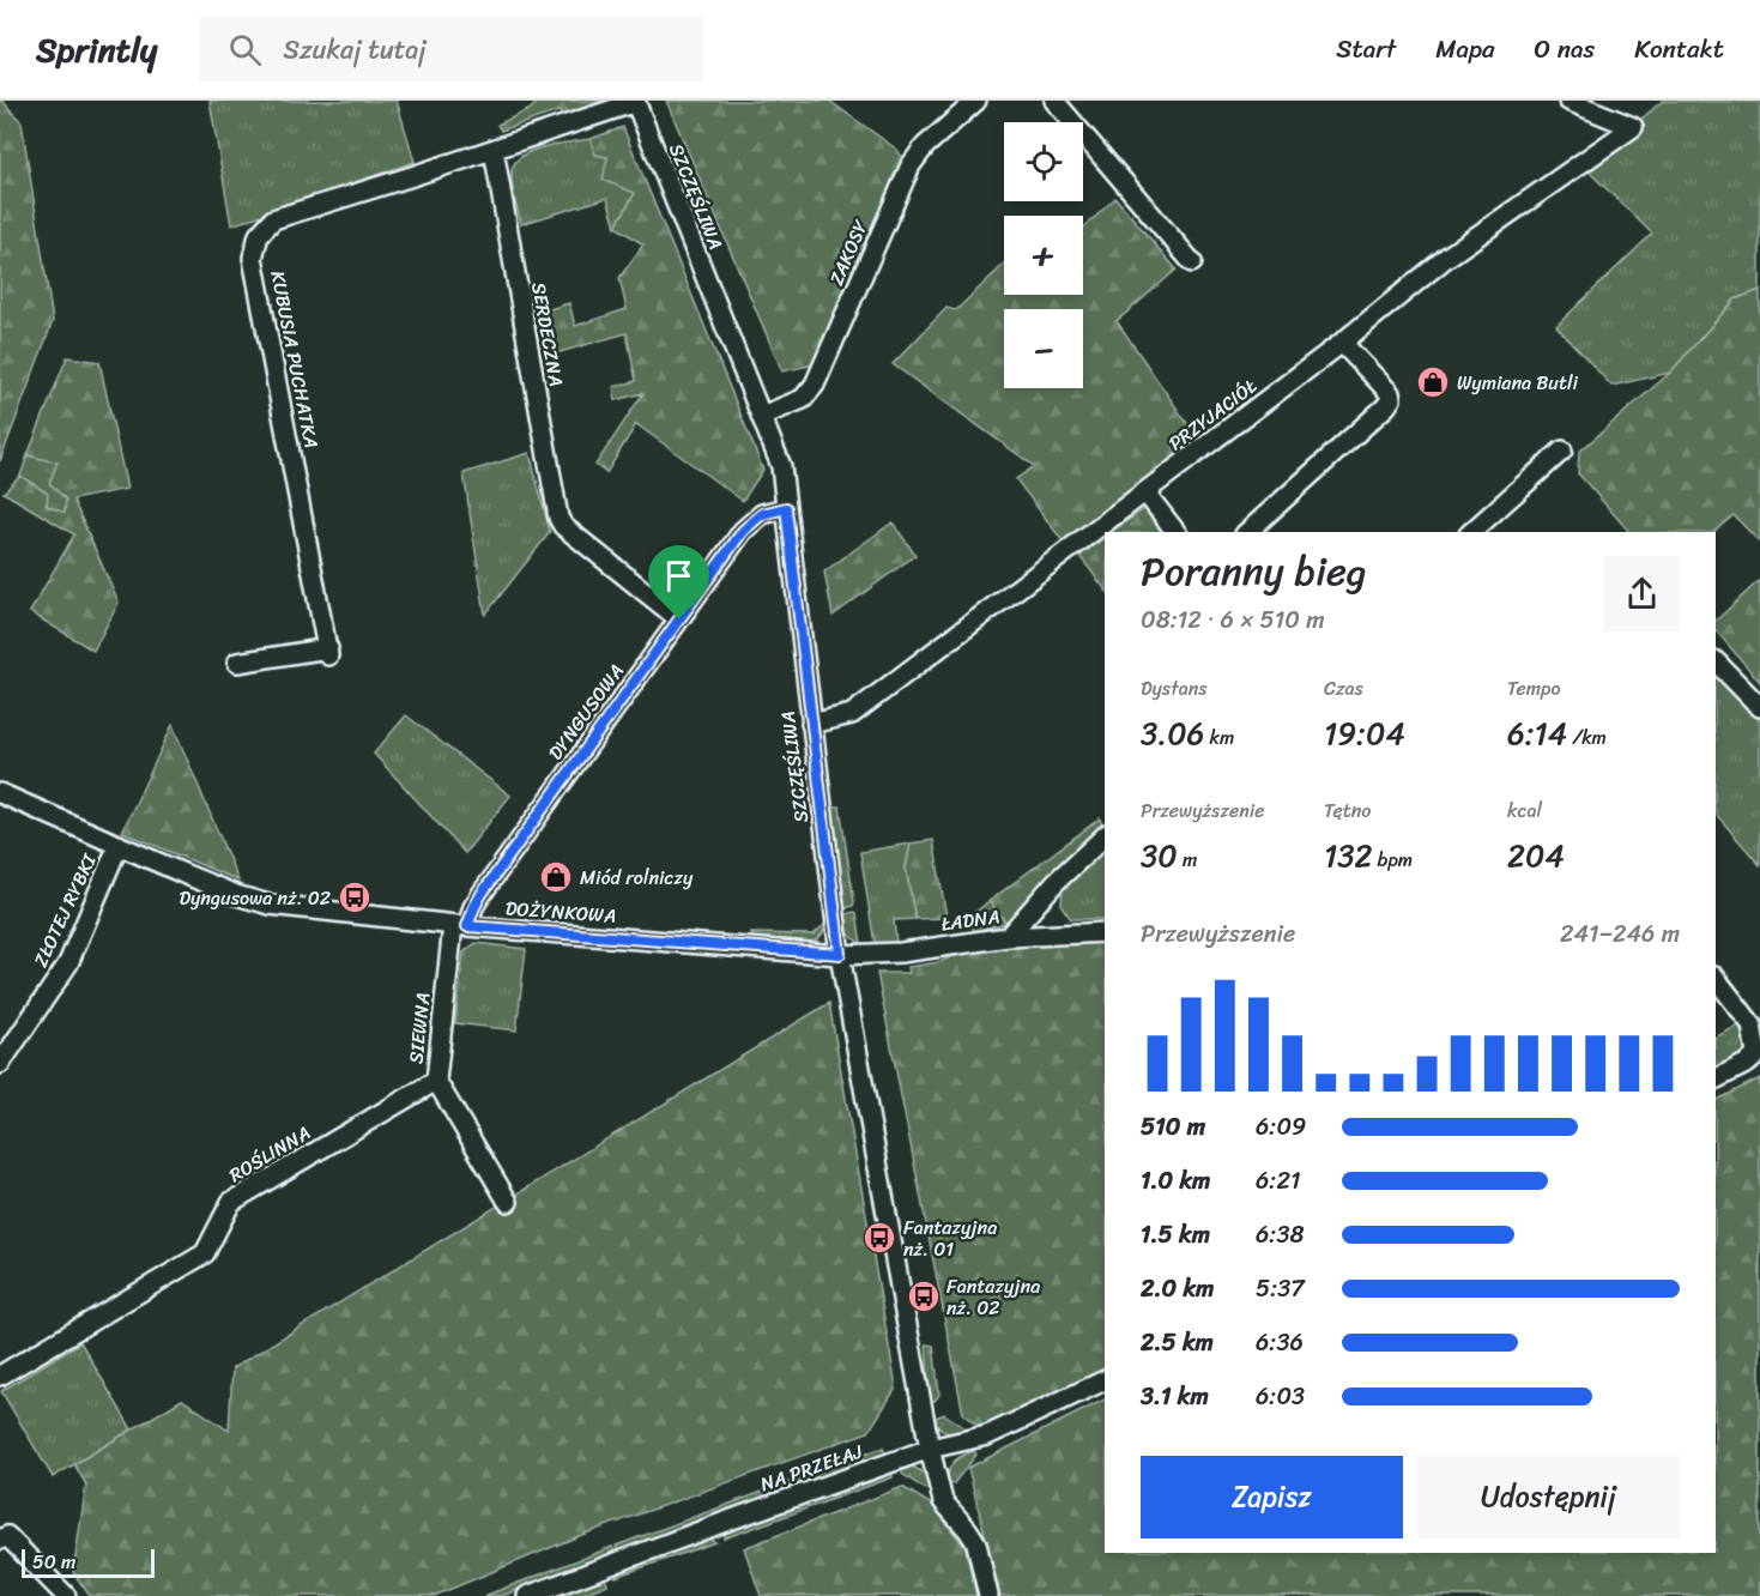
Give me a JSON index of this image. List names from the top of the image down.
{
  "streets": {
    "street": [
      "SZCZĘŚLIWA",
      "ZAKOSY",
      "SERDECZNA",
      "KUBUSIA PUCHATKA",
      "PRZYJACIÓŁ",
      "DYNGUSOWA",
      "ZŁOTEJ RYBKI",
      "DOŻYNKOWA",
      "ŁADNA",
      "SIEWNA",
      "ROŚLINNA",
      "NA PRZEŁAJ"
    ]
  },
  "crossings": [
    ["SZCZĘŚLIWA", "ZAKOSY"],
    ["SZCZĘŚLIWA", "PRZYJACIÓŁ"],
    ["SZCZĘŚLIWA", "DYNGUSOWA"],
    ["SZCZĘŚLIWA", "DOŻYNKOWA"],
    ["SZCZĘŚLIWA", "ŁADNA"],
    ["SZCZĘŚLIWA", "NA PRZEŁAJ"],
    ["SERDECZNA", "KUBUSIA PUCHATKA"],
    ["SERDECZNA", "DYNGUSOWA"],
    ["DYNGUSOWA", "DOŻYNKOWA"],
    ["DYNGUSOWA", "SIEWNA"],
    ["ZŁOTEJ RYBKI", "DOŻYNKOWA"],
    ["DOŻYNKOWA", "ŁADNA"],
    ["DOŻYNKOWA", "SIEWNA"],
    ["SIEWNA", "ROŚLINNA"]
  ],
  "places": {
    "shop": ["Wymiana Butli", "Miód rolniczy"],
    "bus stop": ["Dyngusowa nż. 02", "Fantazyjna nż. 01", "Fantazyjna nż. 02"]
  },
  "scale_bar": "50 m",
  "page": {
    "header": "Sprintly",
    "search": "Szukaj tutaj",
    "nav": [
      "Start",
      "Mapa",
      "O nas",
      "Kontakt"
    ],
    "map_buttons": ["+", "−"],
    "heading": ["Poranny bieg", "08:12 · 6 × 510 m"],
    "stats": [
      ["Dystans", "3.06 km"],
      ["Czas", "19:04"],
      ["Tempo", "6:14 /km"],
      ["Przewyższenie", "30 m"],
      ["Tętno", "132 bpm"],
      ["kcal", "204"]
    ],
    "chart": ["Przewyższenie", "241–246 m"],
    "list": [
      {
        "name": "510 m",
        "note": "6:09"
      },
      {
        "name": "1.0 km",
        "note": "6:21"
      },
      {
        "name": "1.5 km",
        "note": "6:38"
      },
      {
        "name": "2.0 km",
        "note": "5:37"
      },
      {
        "name": "2.5 km",
        "note": "6:36"
      },
      {
        "name": "3.1 km",
        "note": "6:03"
      }
    ],
    "buttons": ["Zapisz", "Udostępnij"],
    "scale": "50 m"
  }
}
